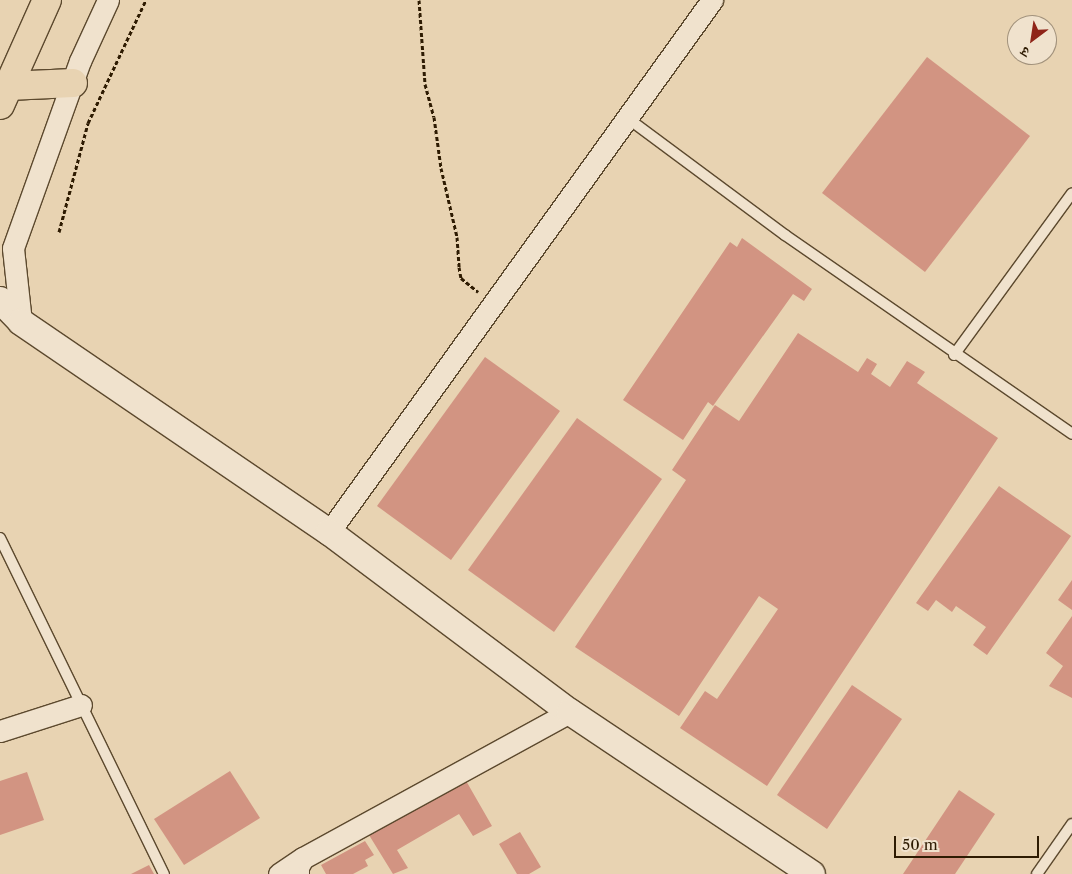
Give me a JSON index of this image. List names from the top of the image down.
{
  "scale_bar": "50 m",
  "north": "bottom left"
}
